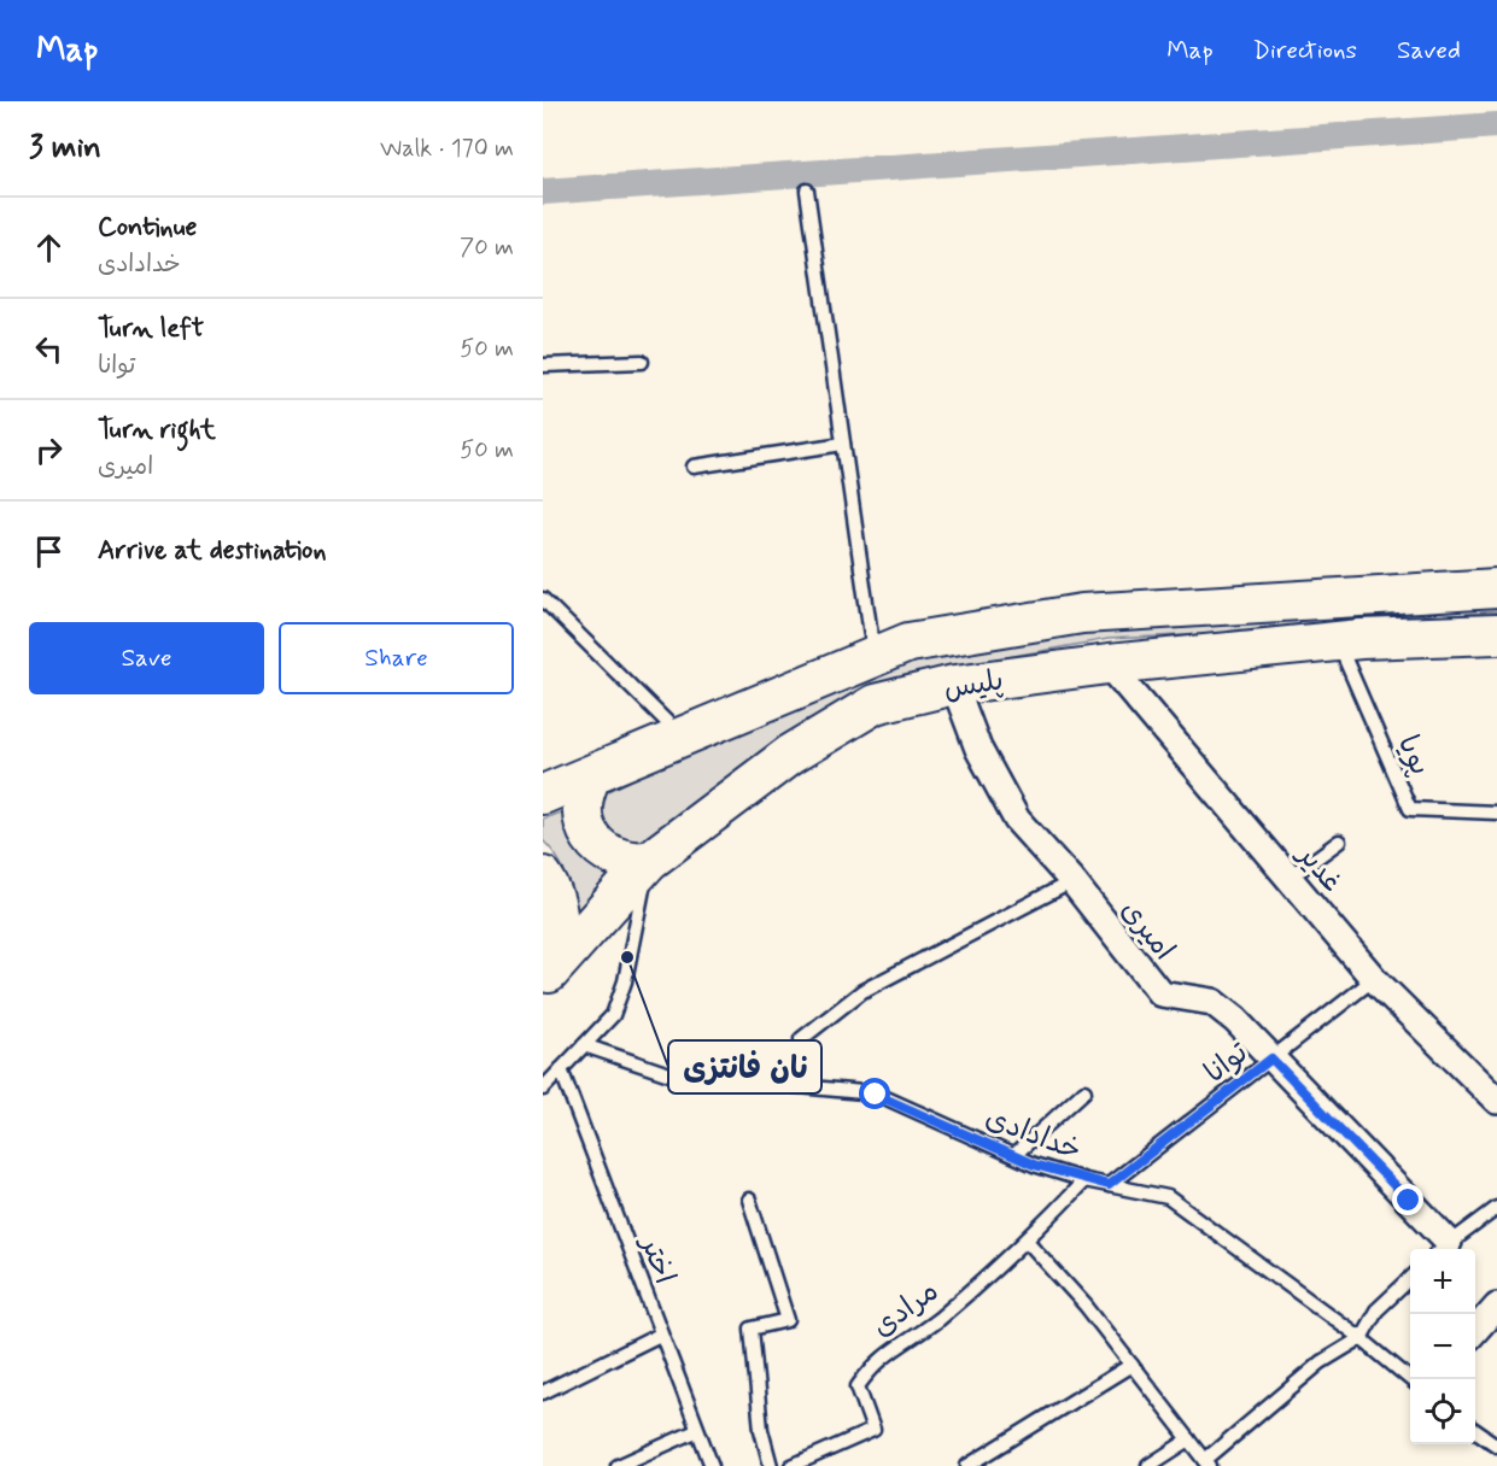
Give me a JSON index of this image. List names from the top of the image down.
{
  "streets": {
    "main road": ["پلیس"],
    "street": ["غدیر", "امیری"],
    "lane": [
      "پویا",
      "توانا",
      "خدادادی",
      "اختر",
      "مرادی"
    ]
  },
  "crossings": [
    ["پلیس", "پویا"],
    ["پلیس", "غدیر"],
    ["پلیس", "امیری"],
    ["غدیر", "توانا"],
    ["امیری", "توانا"],
    ["توانا", "خدادادی"],
    ["خدادادی", "مرادی"]
  ],
  "places": ["نان فانتزی"],
  "page": {
    "header": "Map",
    "nav": ["Map", "Directions", "Saved"],
    "heading": ["3 min", "Walk · 170 m"],
    "list": [
      ["Continue", "خدادادی", "70 m"],
      ["Turn left", "توانا", "50 m"],
      ["Turn right", "امیری", "50 m"],
      "Arrive at destination"
    ],
    "buttons": ["Save", "Share"],
    "map_buttons": ["+", "−"]
  }
}
